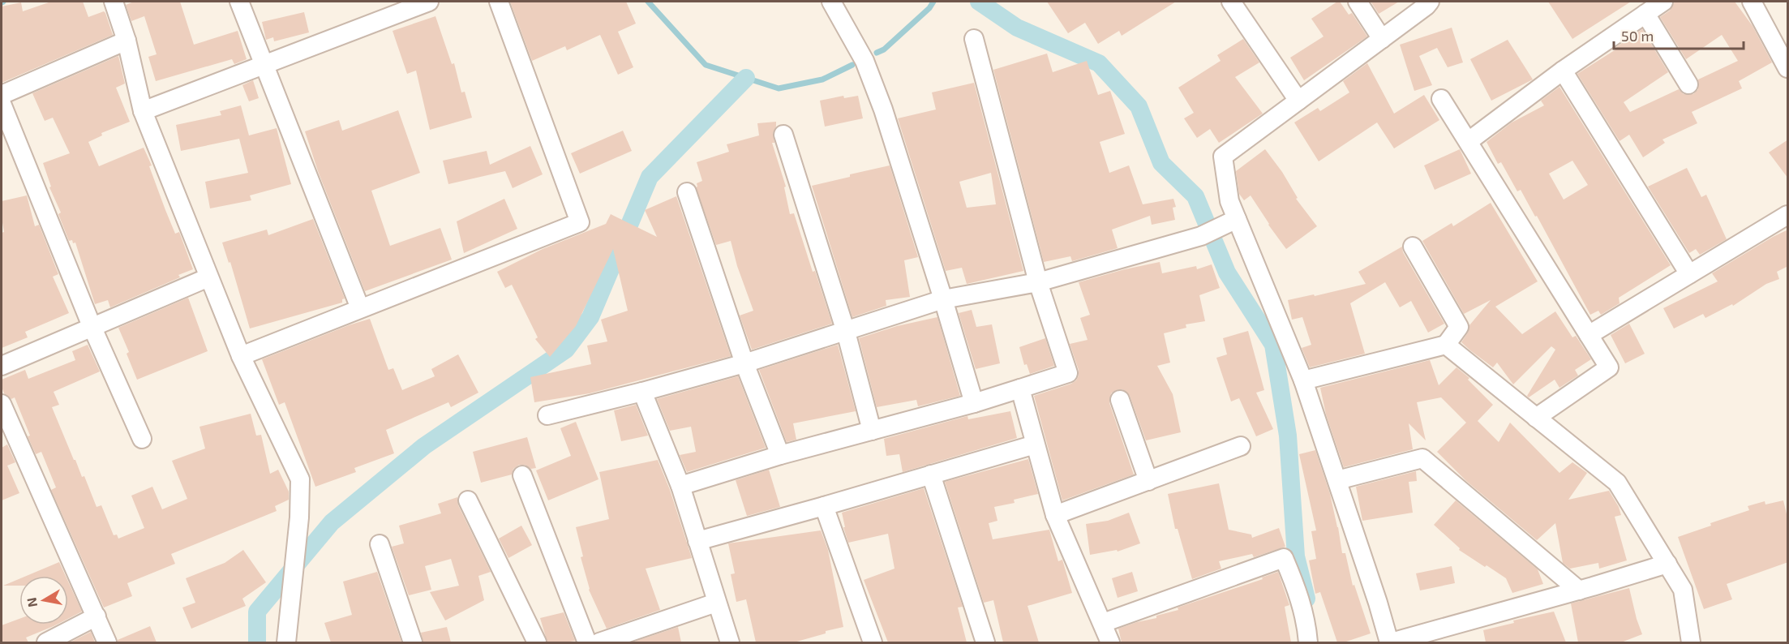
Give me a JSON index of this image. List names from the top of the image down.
{
  "scale_bar": "50 m",
  "north": "left"
}
